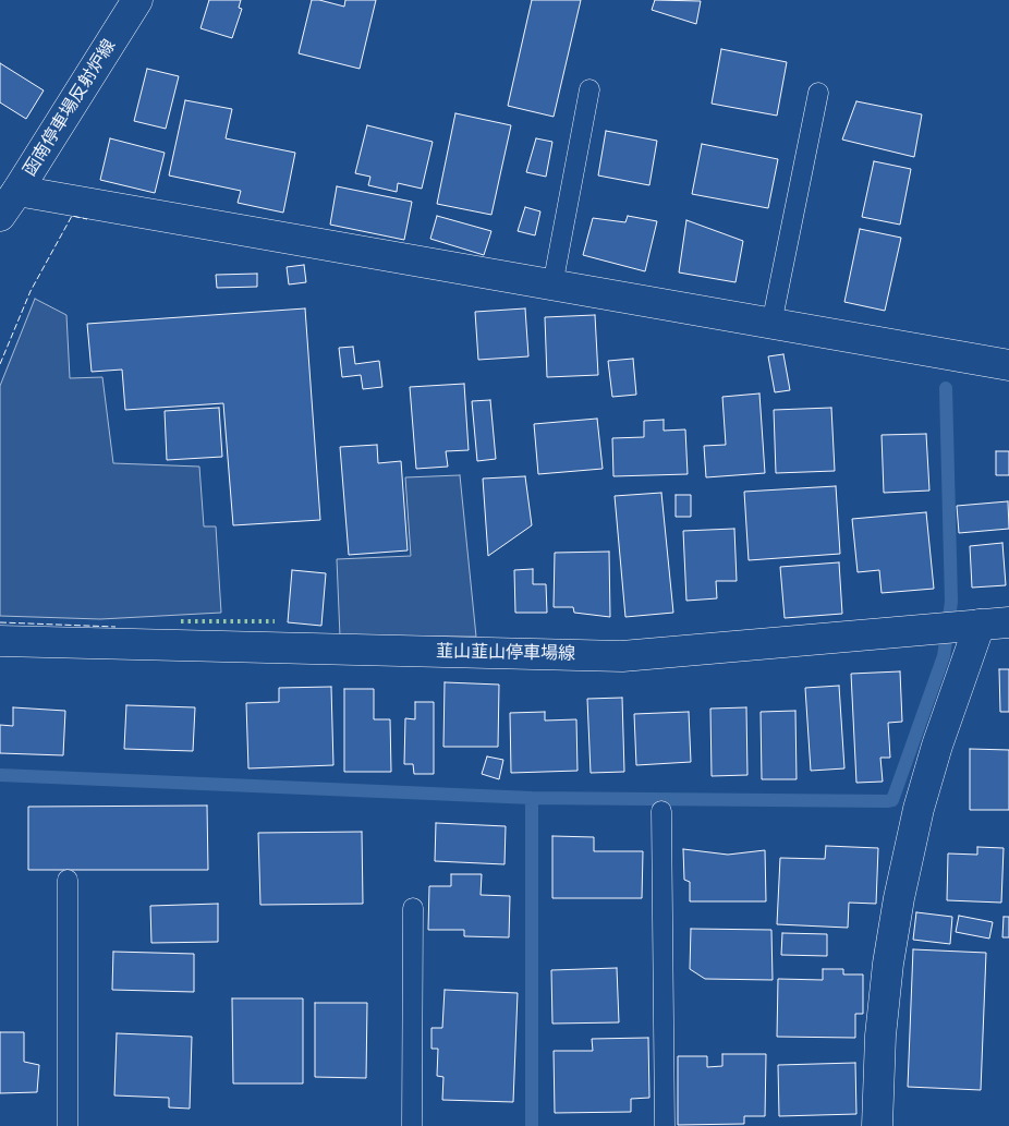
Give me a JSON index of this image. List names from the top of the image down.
{
  "streets": {
    "street": ["函南停車場反射炉線", "韮山韮山停車場線"]
  }
}
